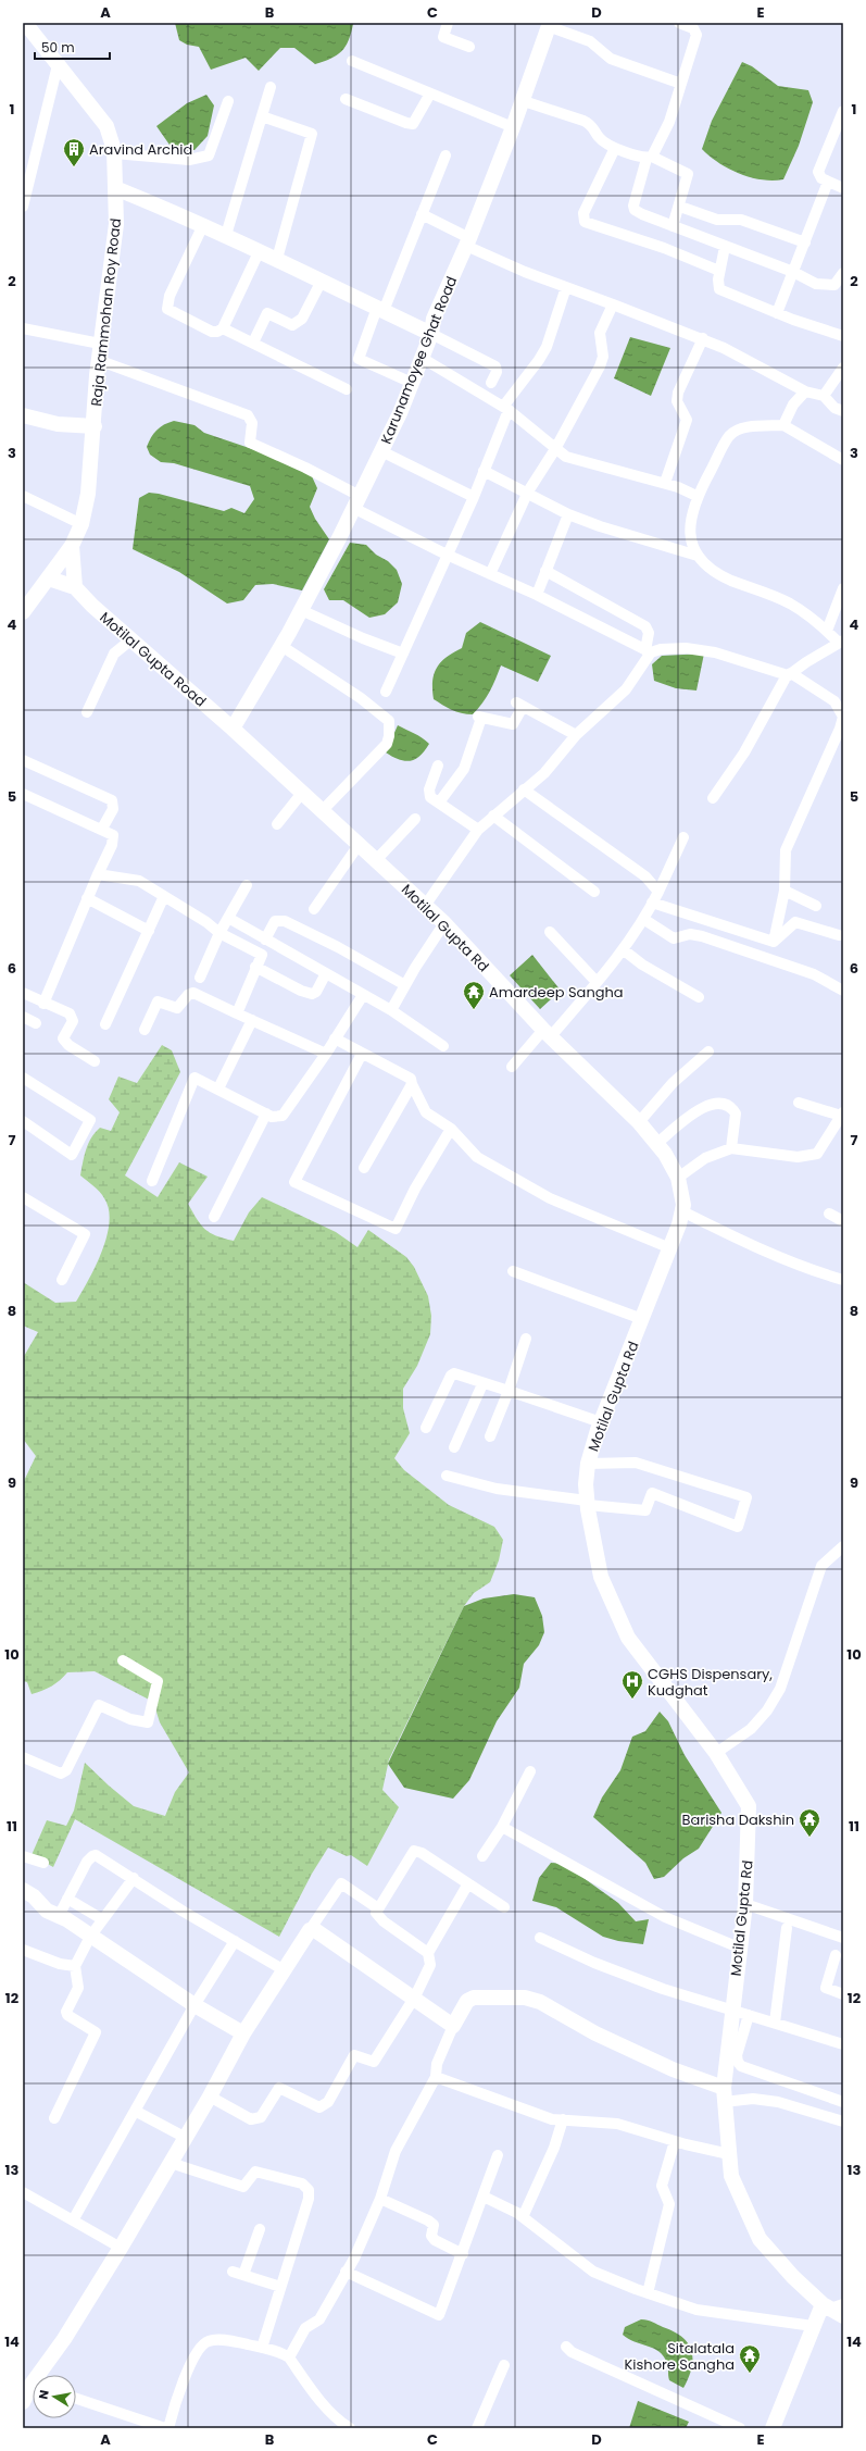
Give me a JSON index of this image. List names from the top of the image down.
{
  "streets": {
    "street": [
      "Raja Rammohan Roy Road",
      "Karunamoyee Ghat Road",
      "Motilal Gupta Road",
      "Motilal Gupta Rd"
    ]
  },
  "crossings": [
    ["Raja Rammohan Roy Road", "Motilal Gupta Road"],
    ["Karunamoyee Ghat Road", "Motilal Gupta Road"],
    ["Karunamoyee Ghat Road", "Motilal Gupta Rd"],
    ["Motilal Gupta Road", "Motilal Gupta Rd"]
  ],
  "places": {
    "building": ["Aravind Archid"],
    "temple": ["Amardeep Sangha", "Barisha Dakshin", "Sitalatala Kishore Sangha"],
    "hospital": ["CGHS Dispensary, Kudghat"]
  },
  "scale_bar": "50 m",
  "north": "left",
  "grid": {
    "columns": [
      "A",
      "B",
      "C",
      "D",
      "E"
    ],
    "rows": [
      "1",
      "2",
      "3",
      "4",
      "5",
      "6",
      "7",
      "8",
      "9",
      "10",
      "11",
      "12",
      "13",
      "14"
    ]
  }
}
